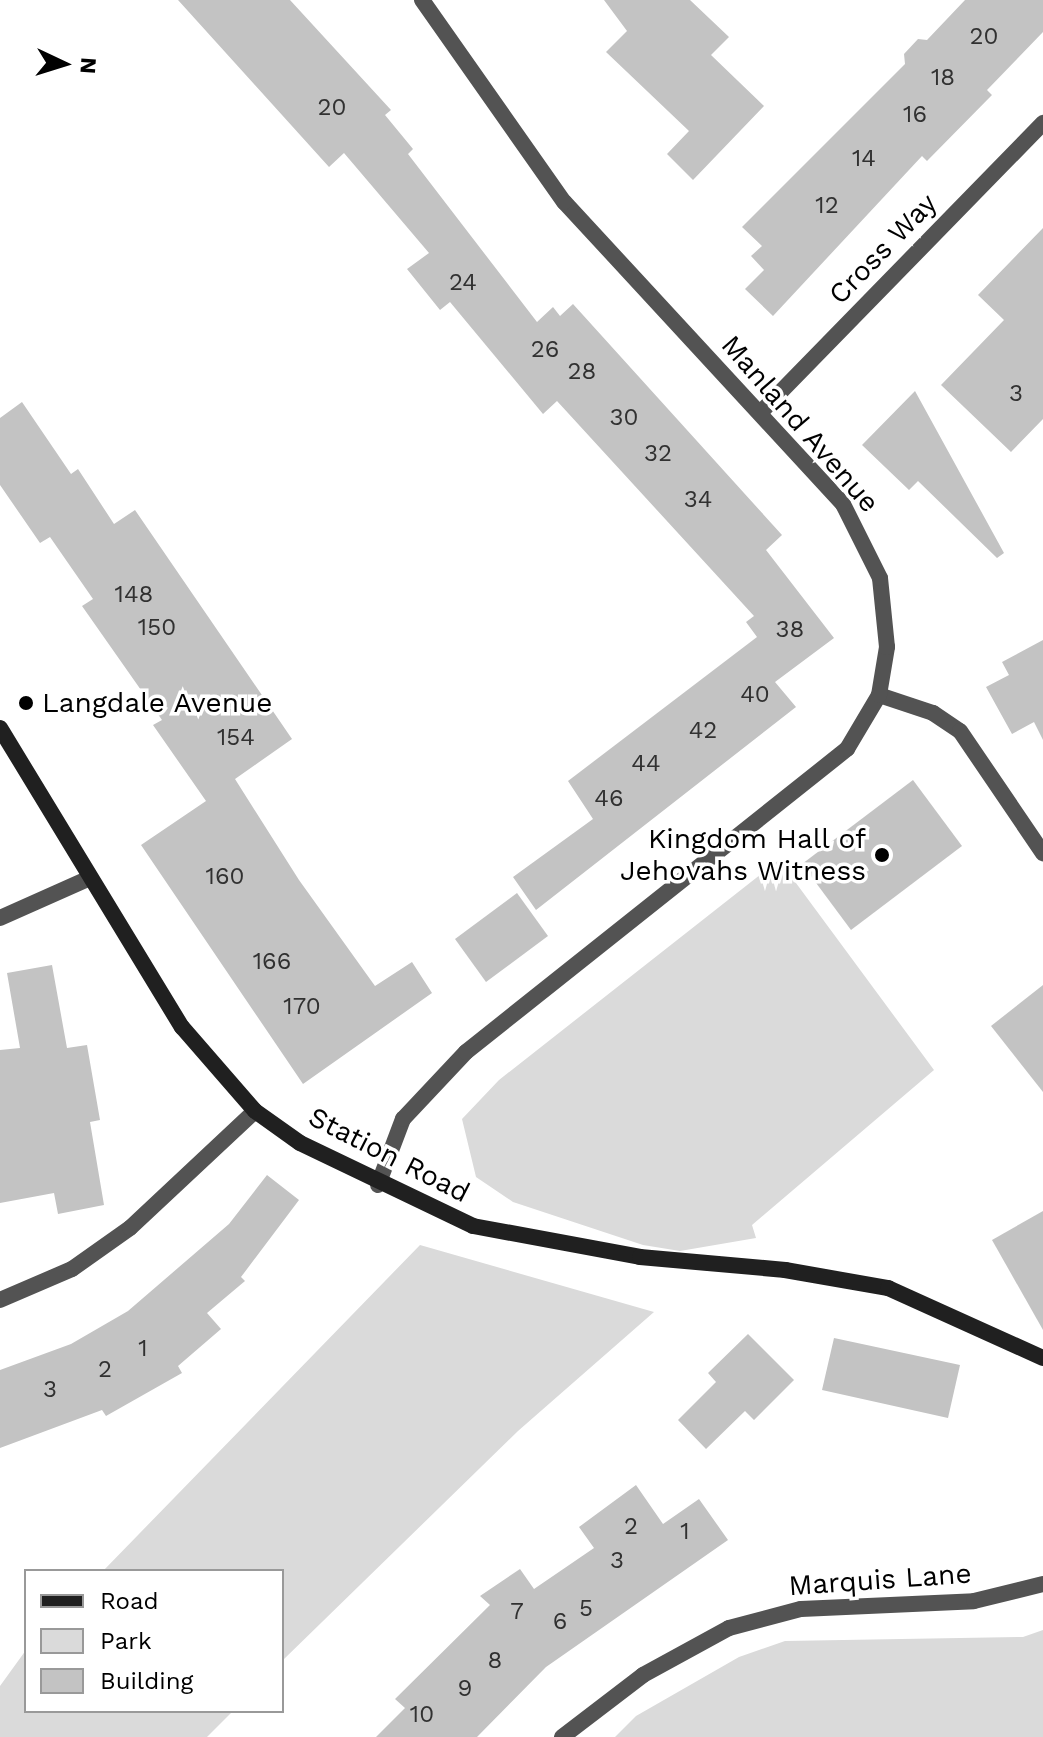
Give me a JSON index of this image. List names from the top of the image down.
{
  "streets": {
    "main road": ["Station Road"],
    "street": ["Cross Way", "Manland Avenue", "Marquis Lane"]
  },
  "crossings": [
    ["Cross Way", "Manland Avenue"],
    ["Manland Avenue", "Station Road"]
  ],
  "places": ["Langdale Avenue", "Kingdom Hall of Jehovahs Witness"],
  "house_numbers": [
    "20",
    "18",
    "20",
    "16",
    "14",
    "12",
    "24",
    "26",
    "28",
    "3",
    "30",
    "32",
    "34",
    "148",
    "150",
    "38",
    "40",
    "42",
    "154",
    "44",
    "46",
    "160",
    "166",
    "170",
    "1",
    "2",
    "3",
    "2",
    "1",
    "3",
    "5",
    "7",
    "6",
    "8",
    "9",
    "10"
  ],
  "legend": ["Road", "Park", "Building"],
  "north": "right"
}
